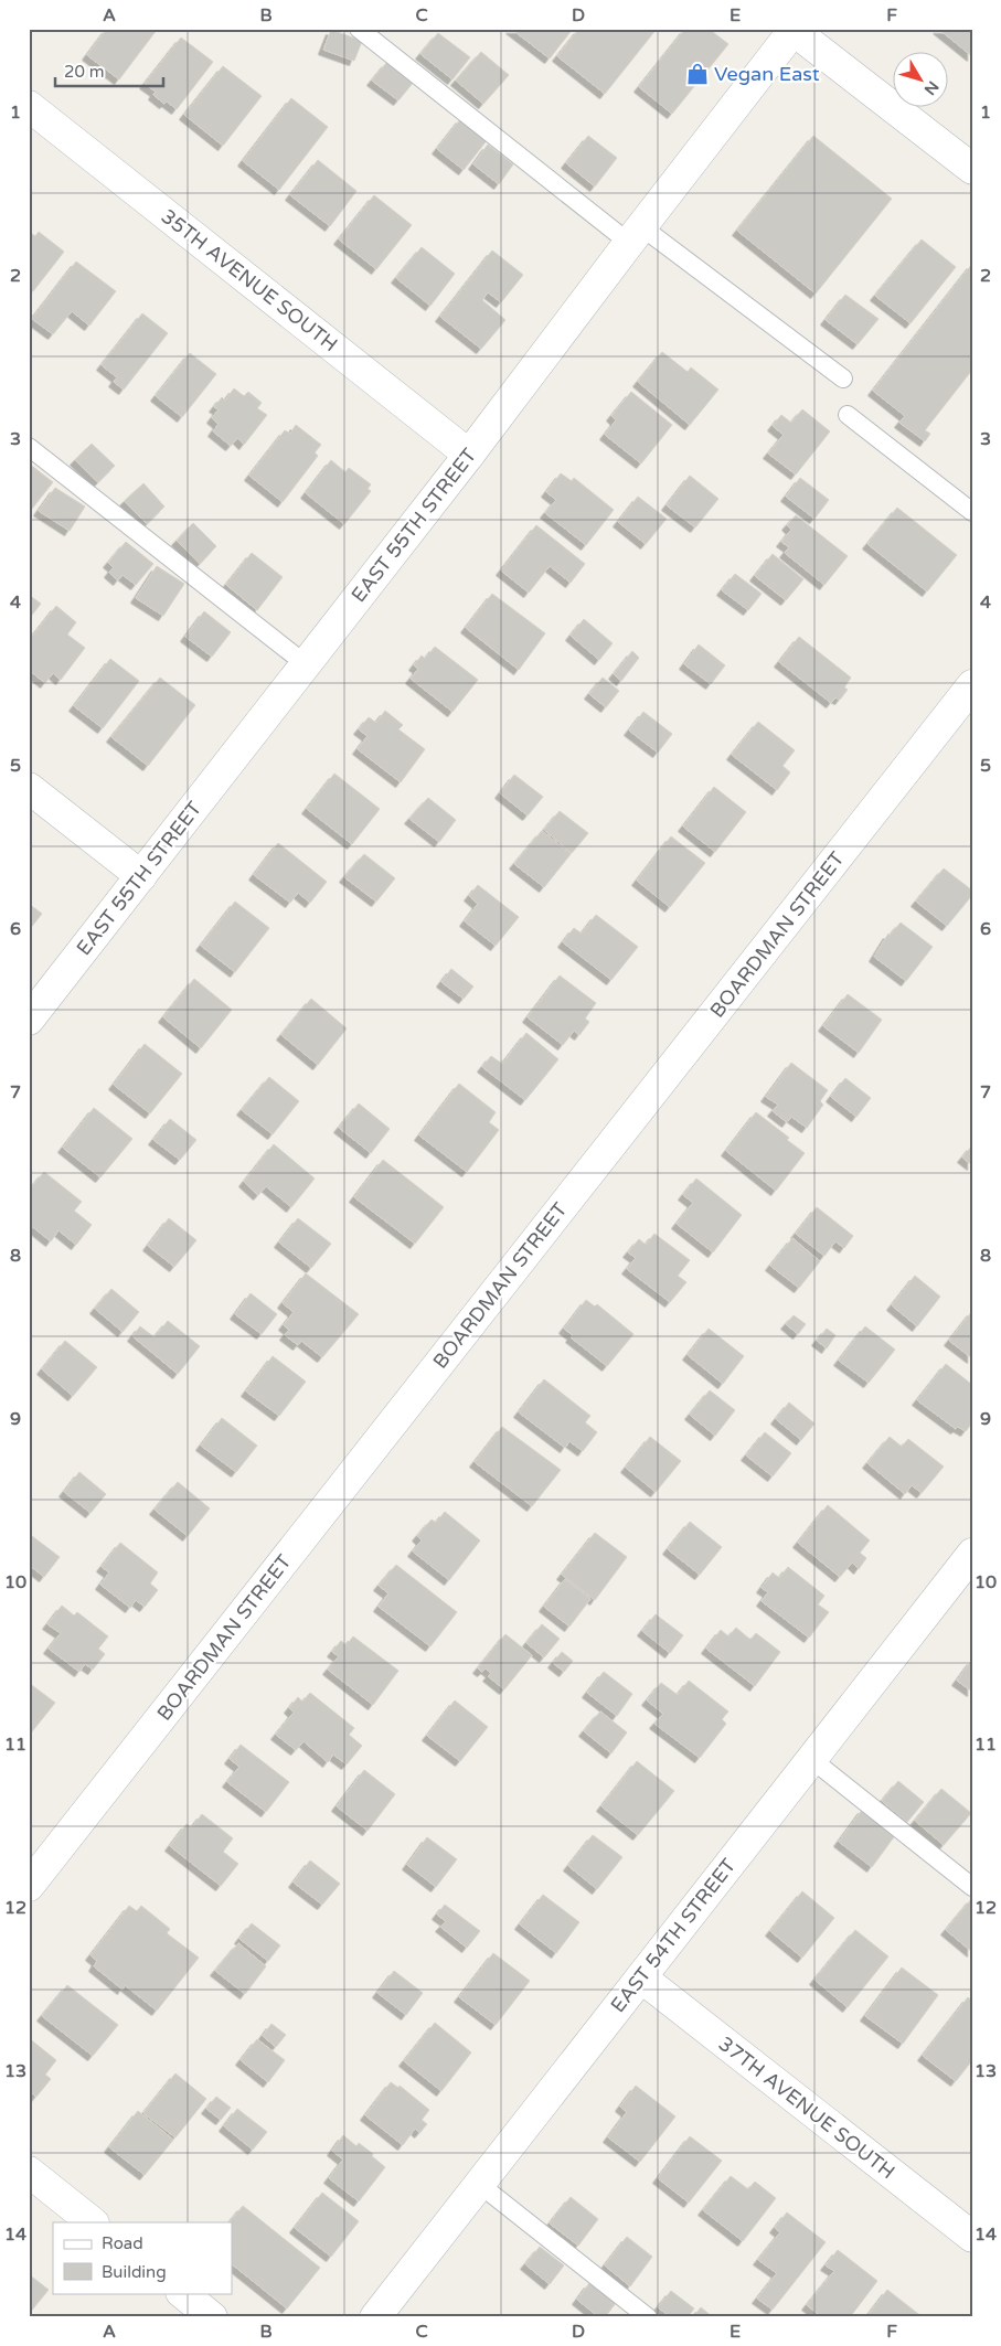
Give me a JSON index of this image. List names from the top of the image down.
{
  "streets": {
    "street": [
      "35TH AVENUE SOUTH",
      "EAST 55TH STREET",
      "BOARDMAN STREET",
      "EAST 54TH STREET",
      "37TH AVENUE SOUTH"
    ]
  },
  "crossings": [
    ["35TH AVENUE SOUTH", "EAST 55TH STREET"],
    ["EAST 54TH STREET", "37TH AVENUE SOUTH"]
  ],
  "places": {
    "shop": ["Vegan East"]
  },
  "legend": ["Road", "Building"],
  "scale_bar": "20 m",
  "north": "bottom right",
  "grid": {
    "columns": [
      "A",
      "B",
      "C",
      "D",
      "E",
      "F"
    ],
    "rows": [
      "1",
      "2",
      "3",
      "4",
      "5",
      "6",
      "7",
      "8",
      "9",
      "10",
      "11",
      "12",
      "13",
      "14"
    ]
  }
}
